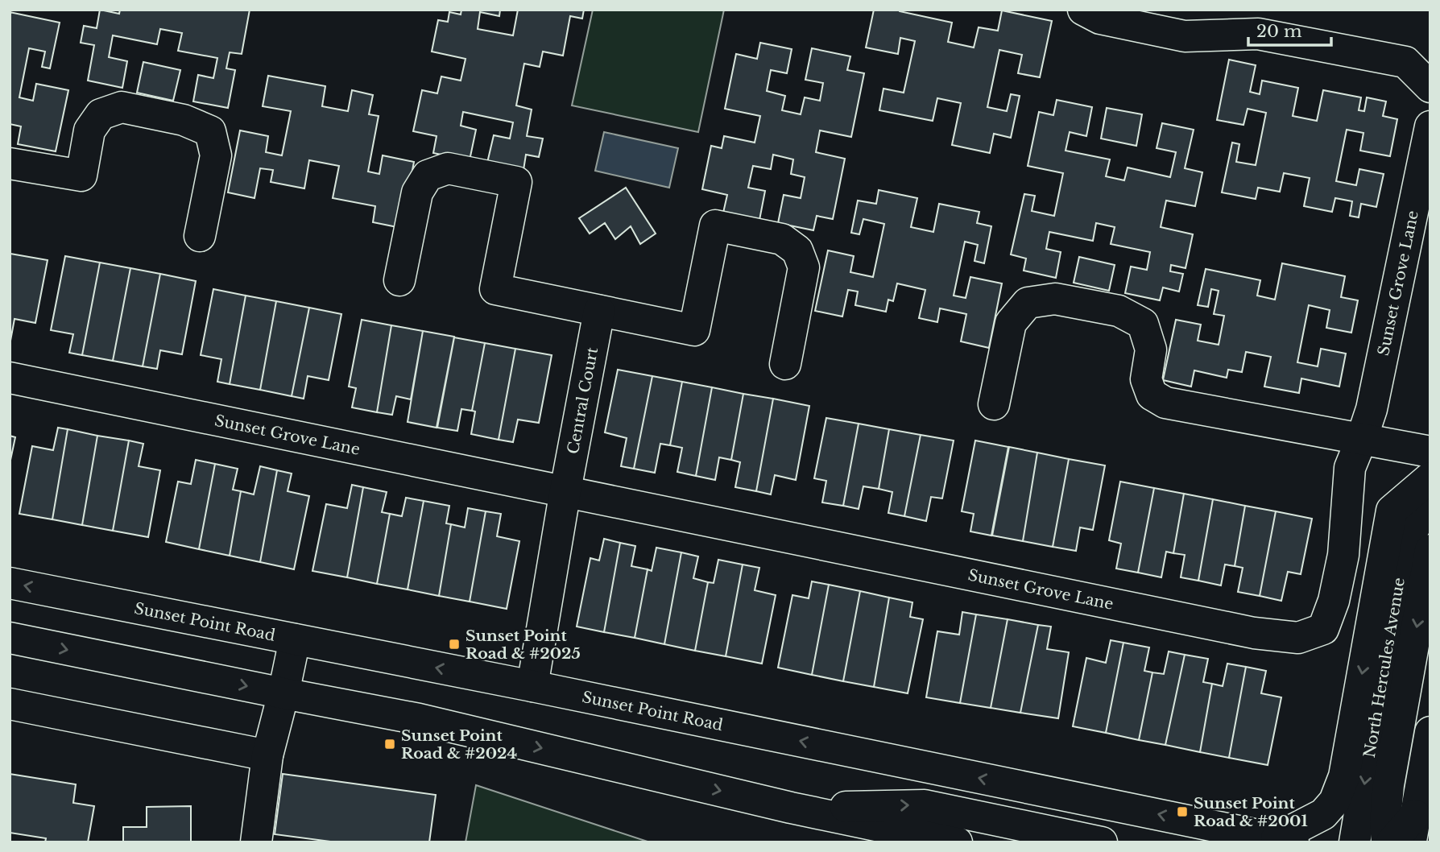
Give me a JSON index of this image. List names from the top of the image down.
{
  "streets": {
    "street": [
      "Sunset Grove Lane",
      "Central Court",
      "Sunset Point Road",
      "North Hercules Avenue"
    ]
  },
  "crossings": [
    ["Sunset Grove Lane", "Central Court"]
  ],
  "places": {
    "transit": ["Sunset Point Road & #2025", "Sunset Point Road & #2024", "Sunset Point Road & #2001"]
  },
  "scale_bar": "20 m"
}
